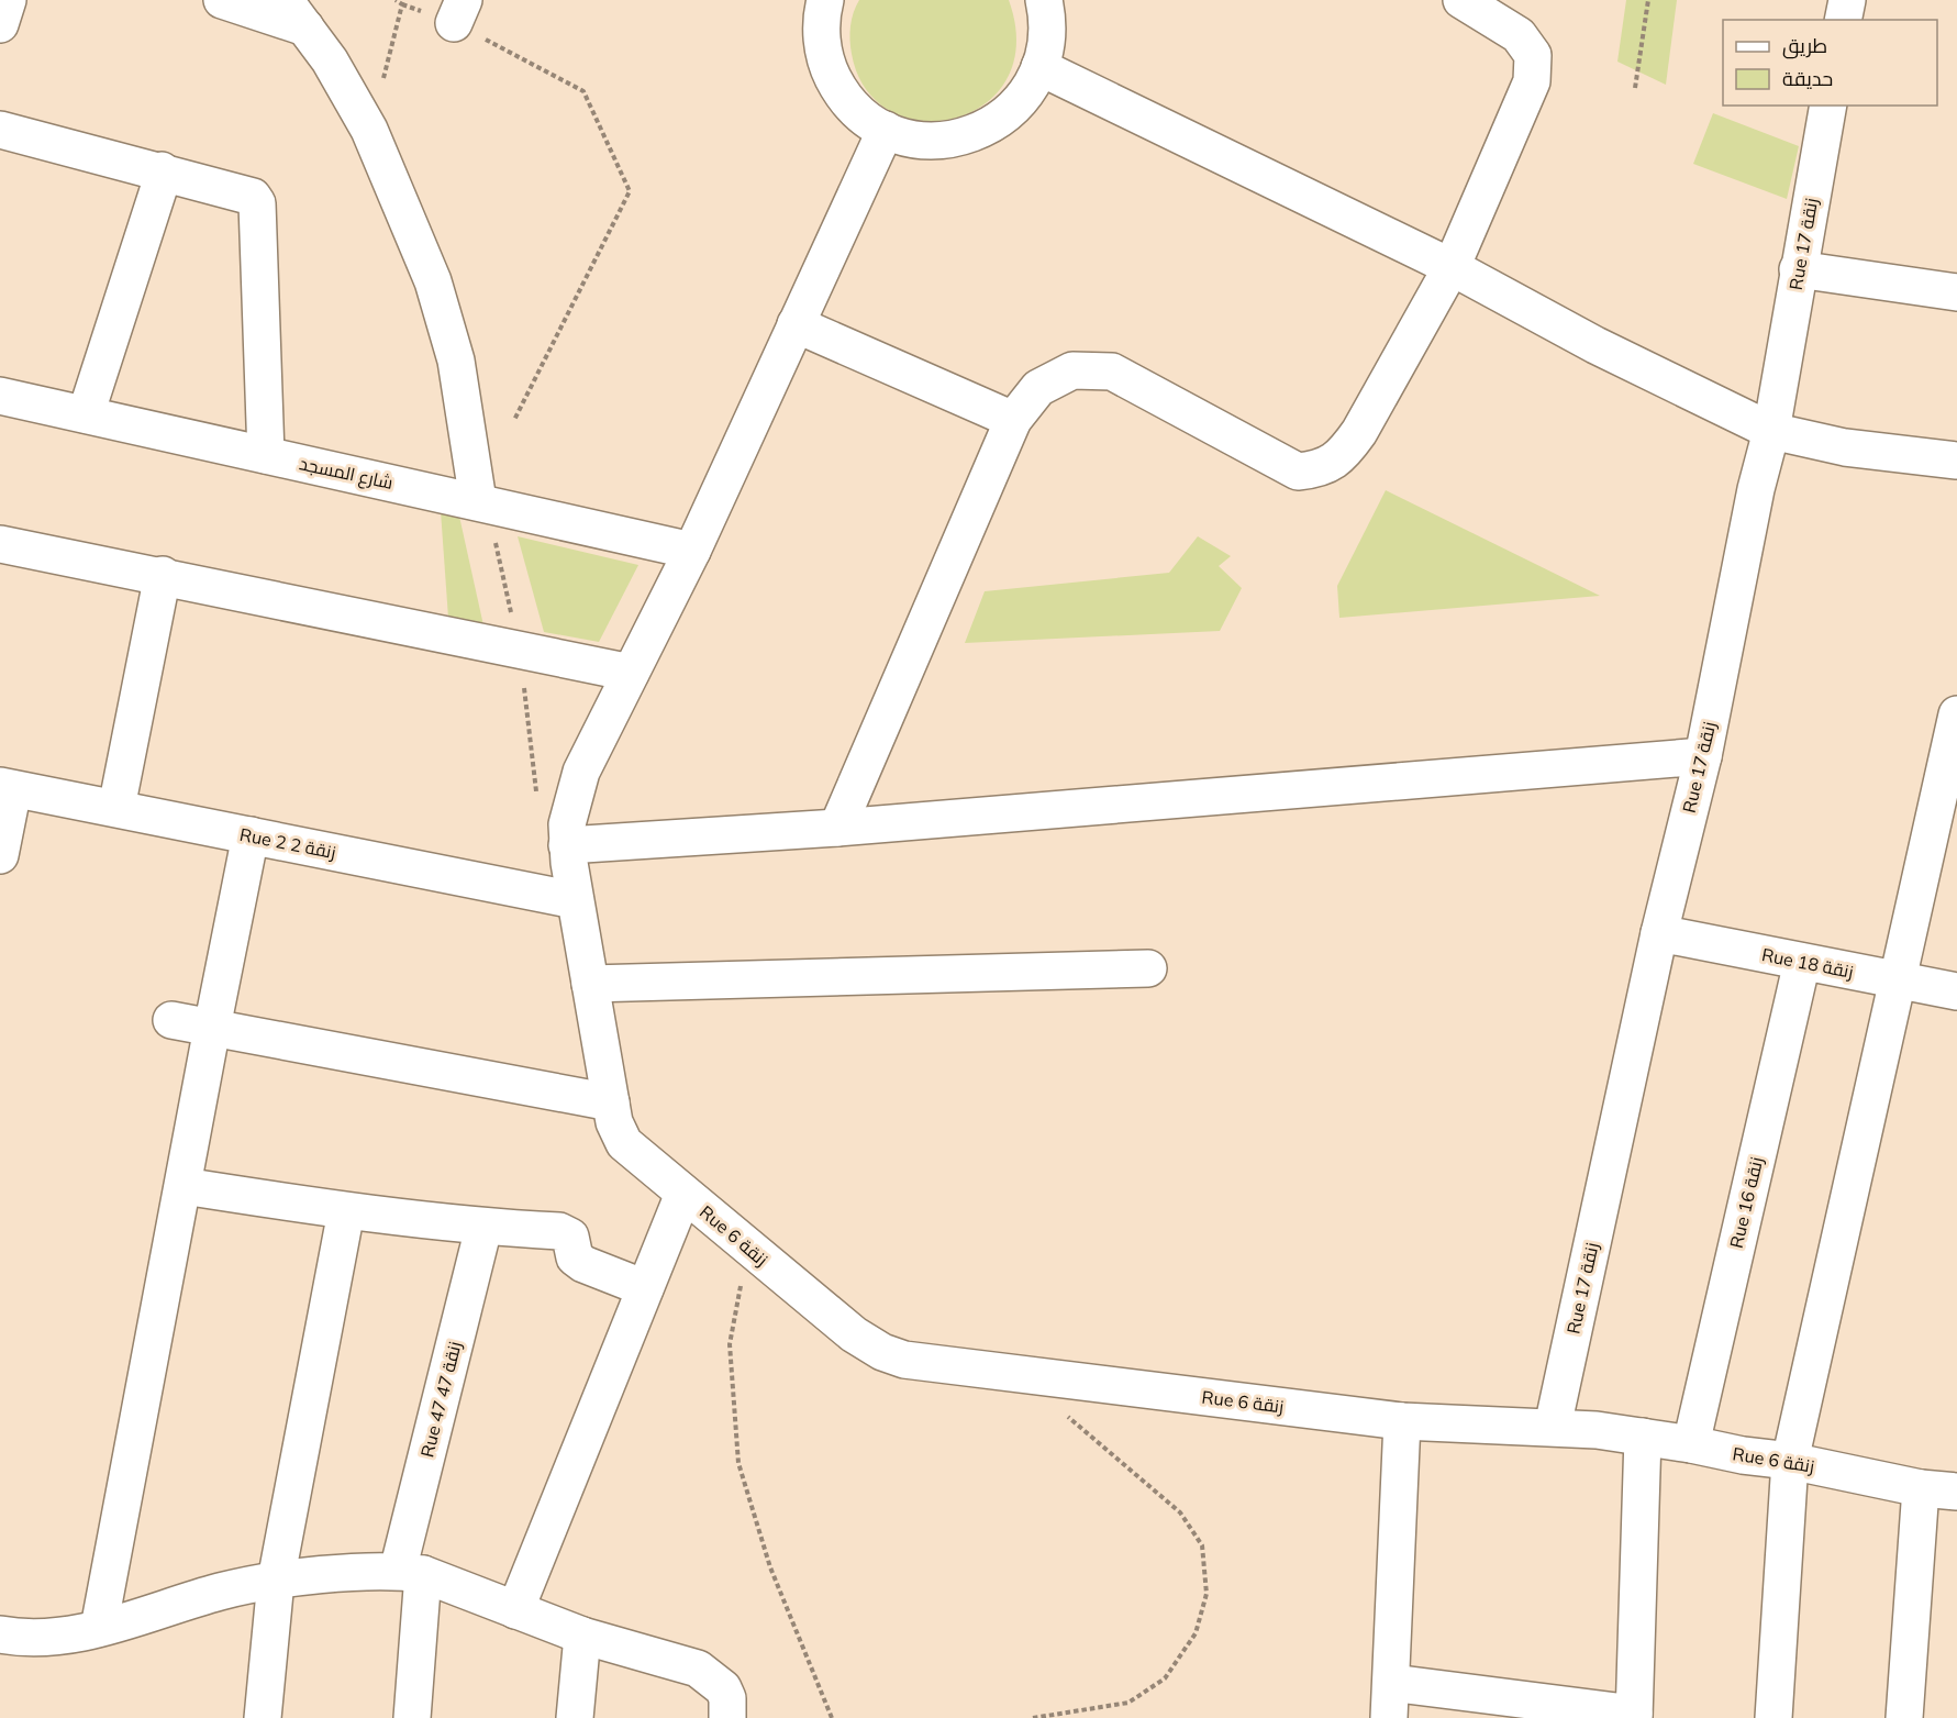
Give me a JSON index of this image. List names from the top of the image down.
{
  "streets": {
    "street": [
      "Rue 17 زنقة",
      "شارع المسجد",
      "Rue 2 زنقة 2",
      "Rue 18 زنقة",
      "Rue 16 زنقة",
      "Rue 6 زنقة",
      "Rue 47 زنقة 47"
    ]
  },
  "crossings": [
    ["Rue 17 زنقة", "Rue 18 زنقة"],
    ["Rue 17 زنقة", "Rue 6 زنقة"],
    ["Rue 18 زنقة", "Rue 16 زنقة"],
    ["Rue 16 زنقة", "Rue 6 زنقة"]
  ],
  "legend": ["طريق", "حديقة"]
}
